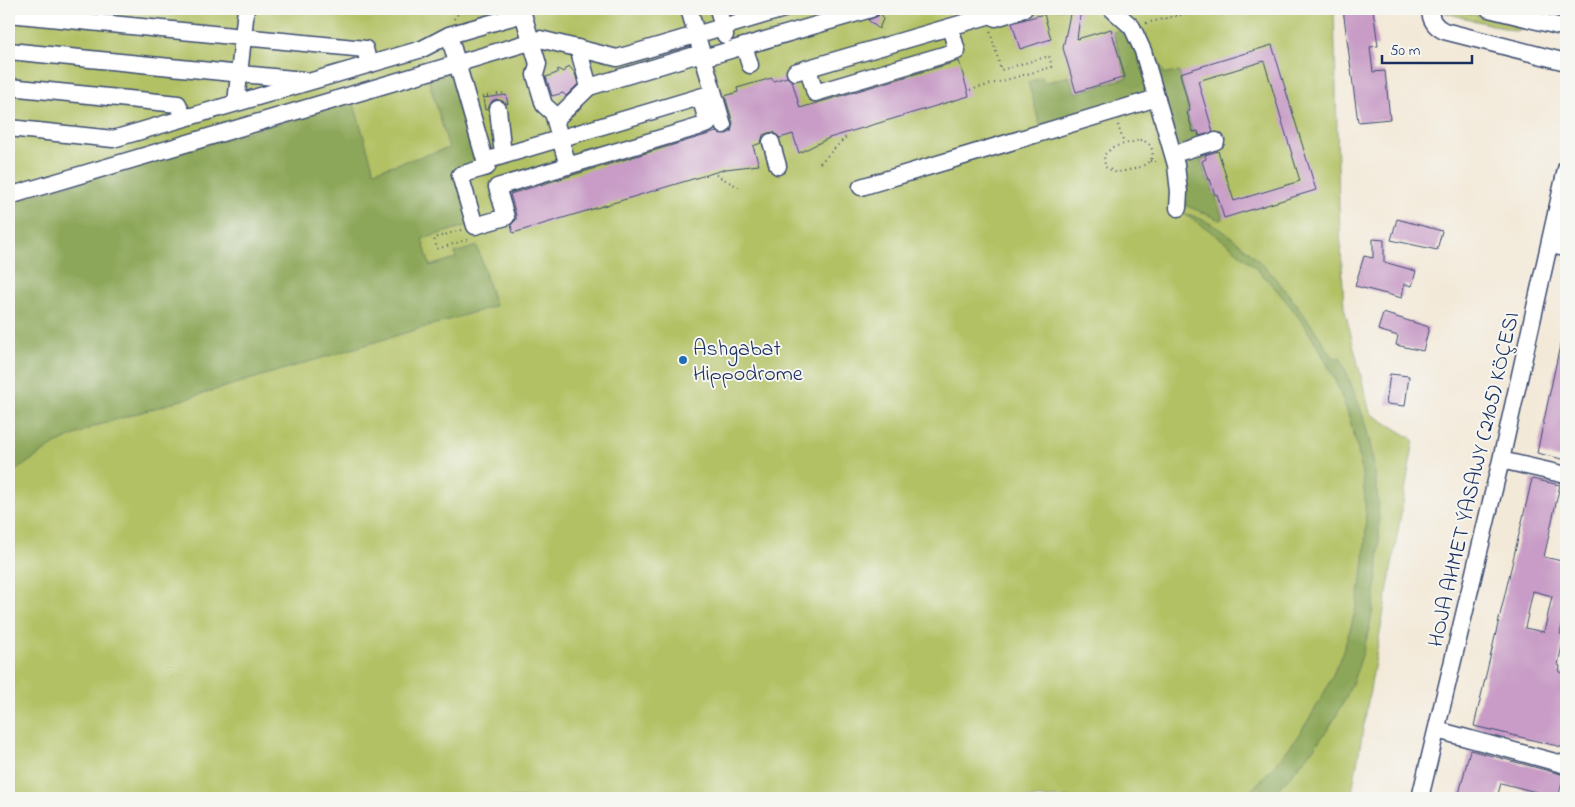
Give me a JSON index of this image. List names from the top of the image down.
{
  "streets": {
    "street": ["HOJA AHMET ÝASAWY (2105) KÖÇESI"]
  },
  "places": ["Ashgabat Hippodrome"],
  "scale_bar": "50 m"
}
